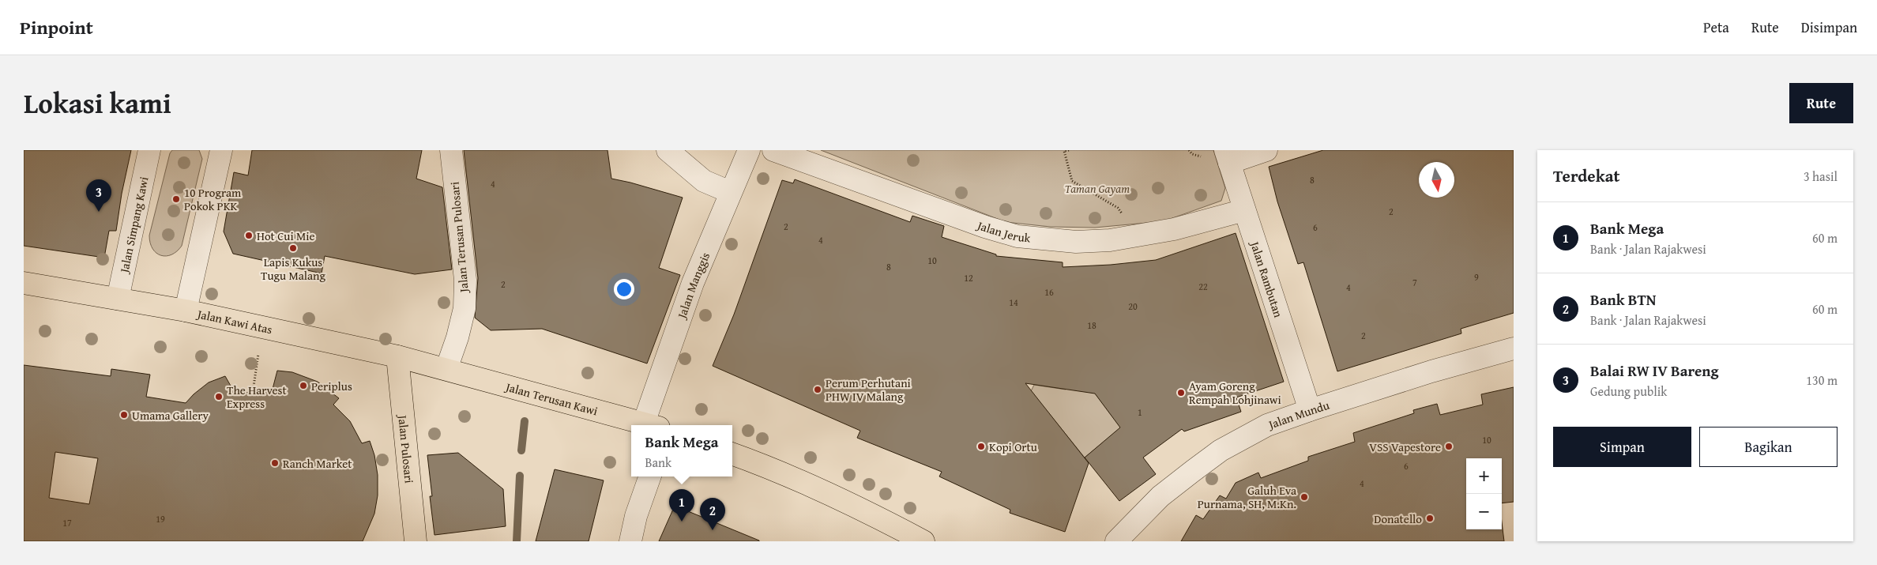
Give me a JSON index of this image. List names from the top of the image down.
{
  "streets": {
    "main road": ["Jalan Kawi Atas", "Jalan Terusan Kawi", "Jalan Pulosari"],
    "street": [
      "Jalan Simpang Kawi",
      "Jalan Jeruk",
      "Jalan Terusan Pulosari",
      "Jalan Rambutan",
      "Jalan Manggis",
      "Jalan Mundu"
    ]
  },
  "crossings": [
    ["Jalan Simpang Kawi", "Jalan Kawi Atas"],
    ["Jalan Jeruk", "Jalan Rambutan"],
    ["Jalan Terusan Pulosari", "Jalan Kawi Atas"],
    ["Jalan Terusan Pulosari", "Jalan Terusan Kawi"],
    ["Jalan Rambutan", "Jalan Mundu"],
    ["Jalan Manggis", "Jalan Terusan Kawi"],
    ["Jalan Kawi Atas", "Jalan Terusan Kawi"],
    ["Jalan Kawi Atas", "Jalan Pulosari"]
  ],
  "parks": ["Taman Gayam"],
  "places": [
    "10 Program Pokok PKK",
    "Hot Cui Mie",
    "Lapis Kukus Tugu Malang",
    "Periplus",
    "Perum Perhutani PHW IV Malang",
    "Ayam Goreng Rempah Lohjinawi",
    "The Harvest Express",
    "Umama Gallery",
    "Kopi Ortu",
    "VSS Vapestore",
    "Ranch Market",
    "Galuh Eva Purnama, SH, M.Kn.",
    "Donatello"
  ],
  "house_numbers": [
    "8",
    "4",
    "2",
    "2",
    "6",
    "4",
    "10",
    "8",
    "9",
    "12",
    "7",
    "2",
    "22",
    "4",
    "16",
    "14",
    "20",
    "18",
    "2",
    "1",
    "10",
    "6",
    "4",
    "19",
    "17"
  ],
  "north": "bottom",
  "page": {
    "header": "Pinpoint",
    "nav": ["Peta", "Rute", "Disimpan"],
    "title": "Lokasi kami",
    "buttons": [
      "Rute",
      ["Simpan", "Bagikan"]
    ],
    "heading": ["Terdekat", "3 hasil"],
    "pins": ["3", "1", "2"],
    "list": [
      {
        "mark": "1",
        "name": "Bank Mega",
        "note": "Bank · Jalan Rajakwesi",
        "value": "60 m"
      },
      {
        "mark": "2",
        "name": "Bank BTN",
        "note": "Bank · Jalan Rajakwesi",
        "value": "60 m"
      },
      {
        "mark": "3",
        "name": "Balai RW IV Bareng",
        "note": "Gedung publik",
        "value": "130 m"
      }
    ],
    "popup": ["Bank Mega", "Bank"],
    "map_buttons": ["+", "−"]
  }
}
